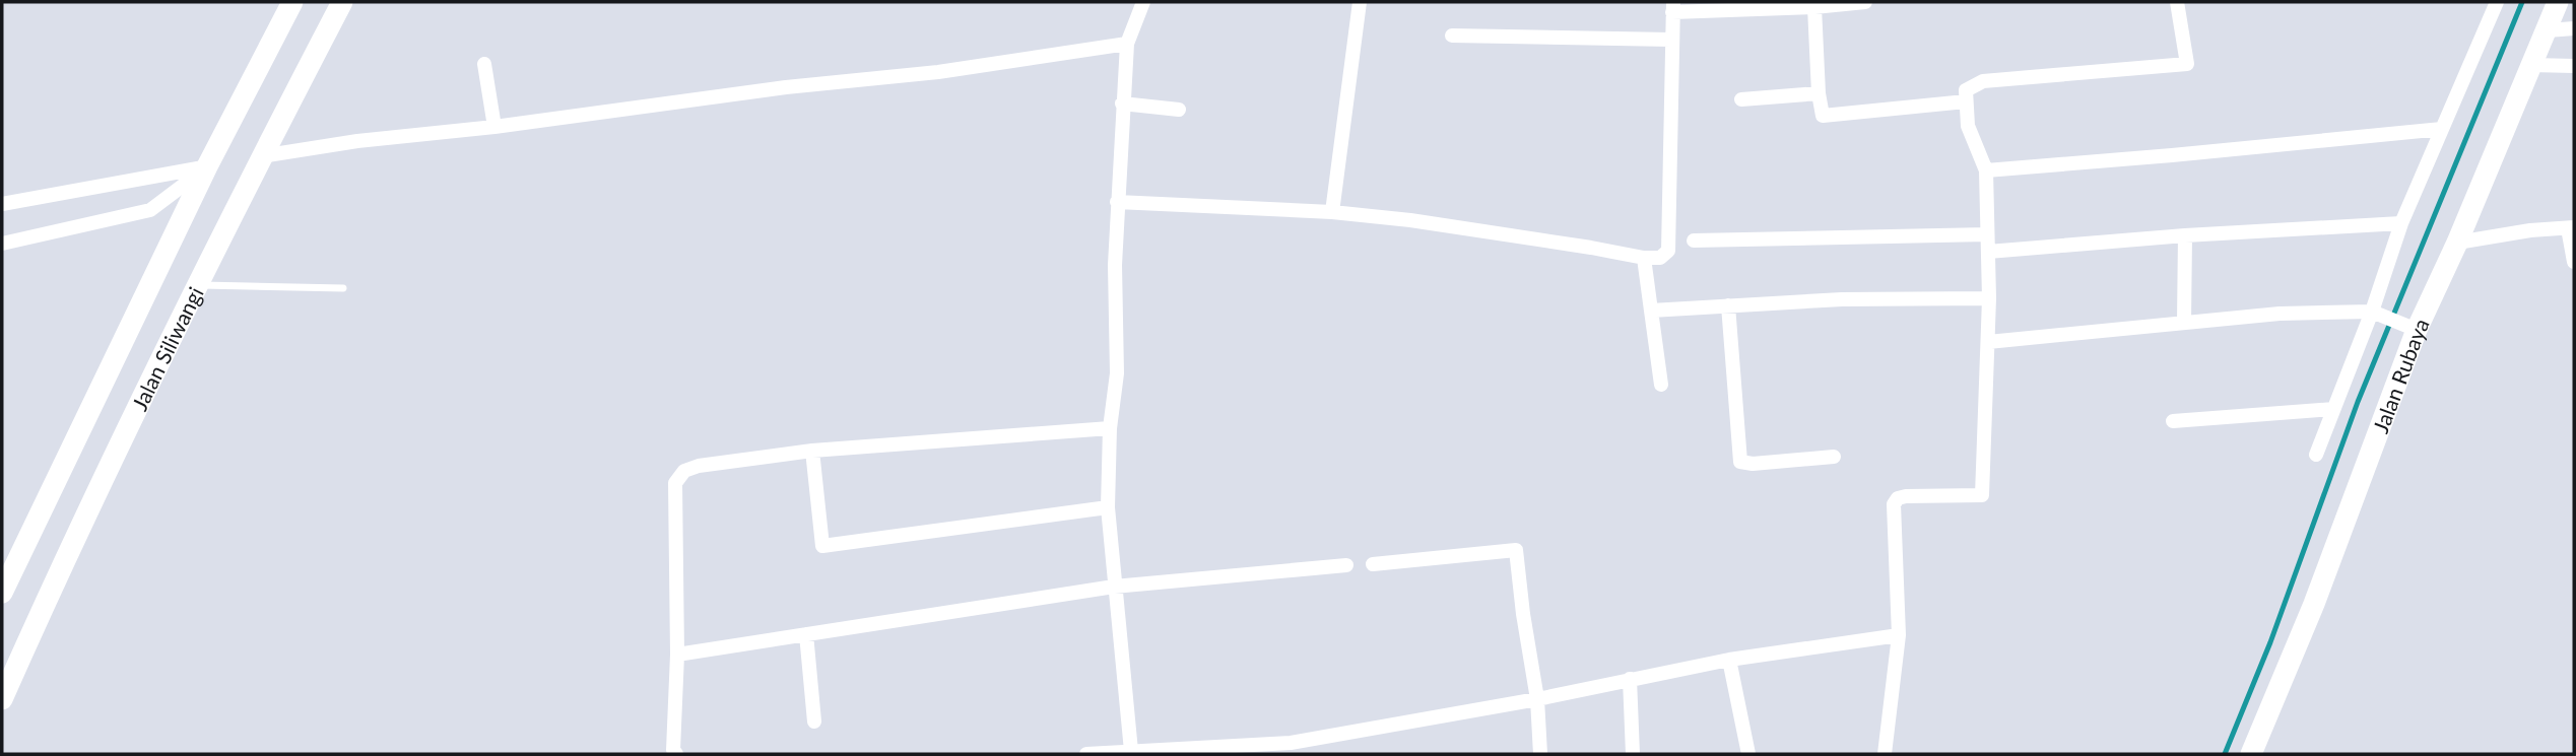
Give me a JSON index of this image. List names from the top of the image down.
{
  "streets": {
    "main road": ["Jalan Siliwangi", "Jalan Rubaya"]
  }
}
